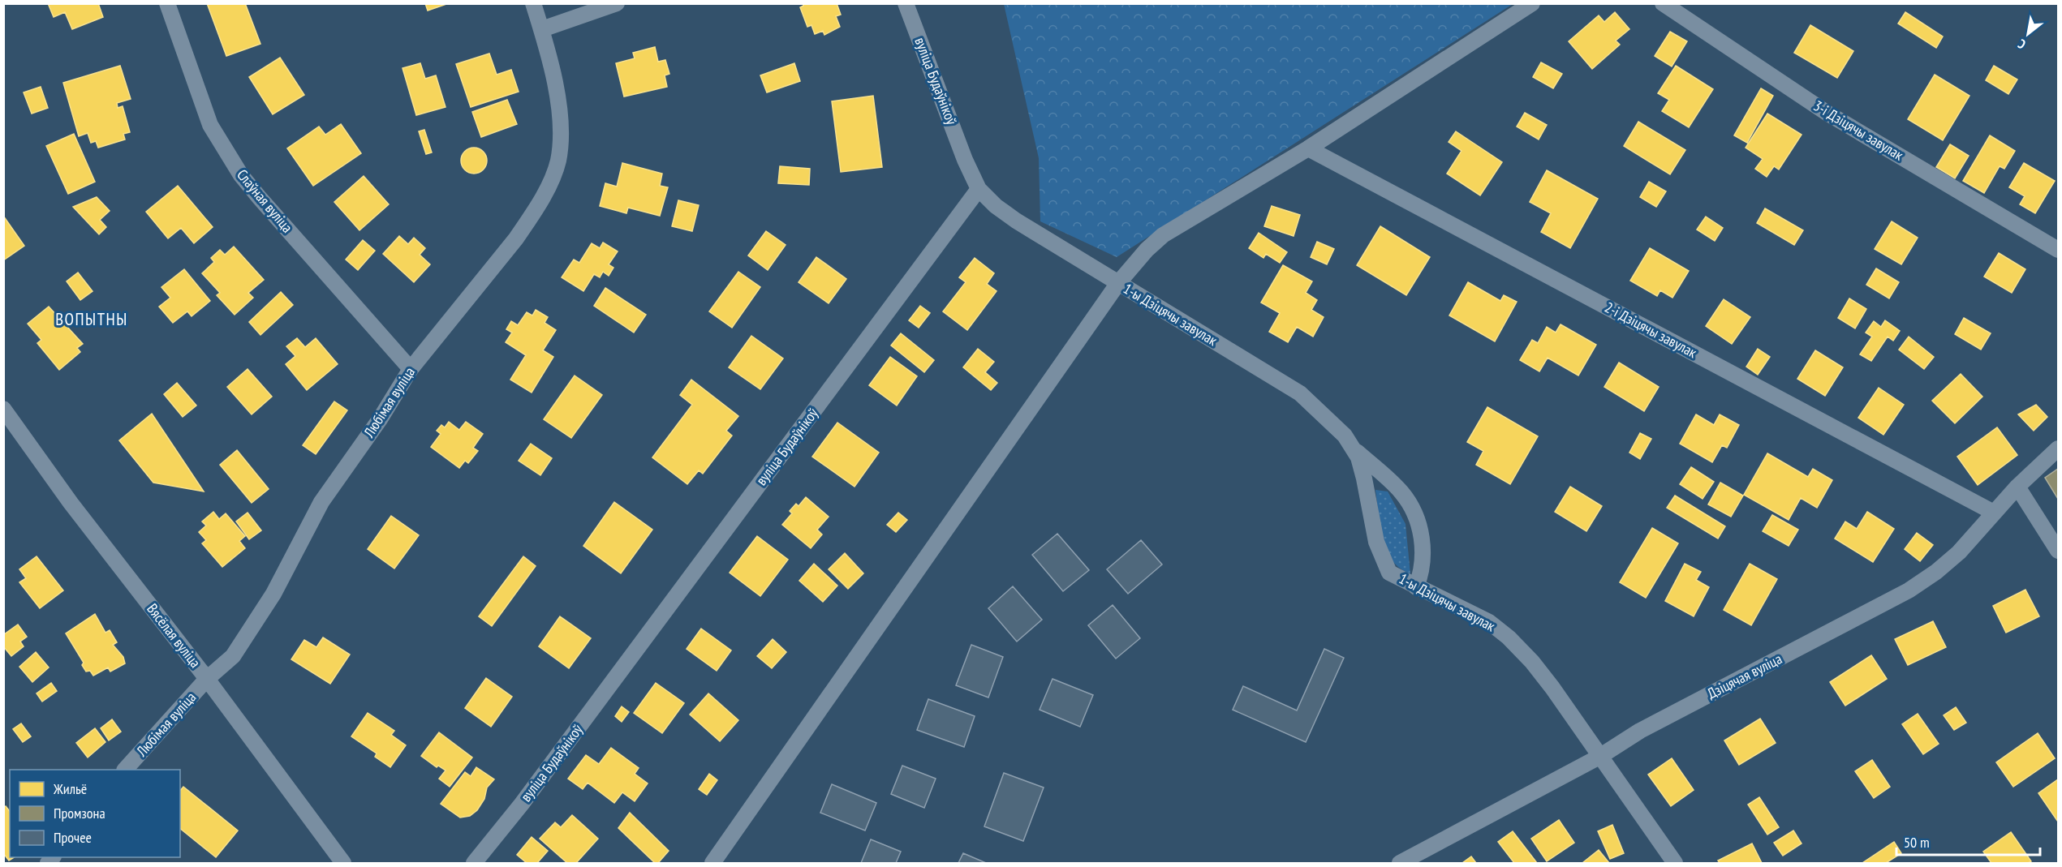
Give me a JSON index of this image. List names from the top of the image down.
{
  "streets": {
    "street": [
      "вуліца Будаўнікоў",
      "3-і Дзіцячы завулак",
      "Слаўная вуліца",
      "1-ы Дзіцячы завулак",
      "2-і Дзіцячы завулак",
      "Любімая вуліца",
      "Вясёлая вуліца",
      "Дзіцячая вуліца"
    ]
  },
  "crossings": [
    ["вуліца Будаўнікоў", "1-ы Дзіцячы завулак"],
    ["Слаўная вуліца", "Любімая вуліца"],
    ["1-ы Дзіцячы завулак", "Дзіцячая вуліца"],
    ["2-і Дзіцячы завулак", "Дзіцячая вуліца"],
    ["Любімая вуліца", "Вясёлая вуліца"]
  ],
  "districts": ["ВОПЫТНЫ"],
  "legend": ["Жильё", "Промзона", "Прочее"],
  "scale_bar": "50 m",
  "north": "bottom left"
}
